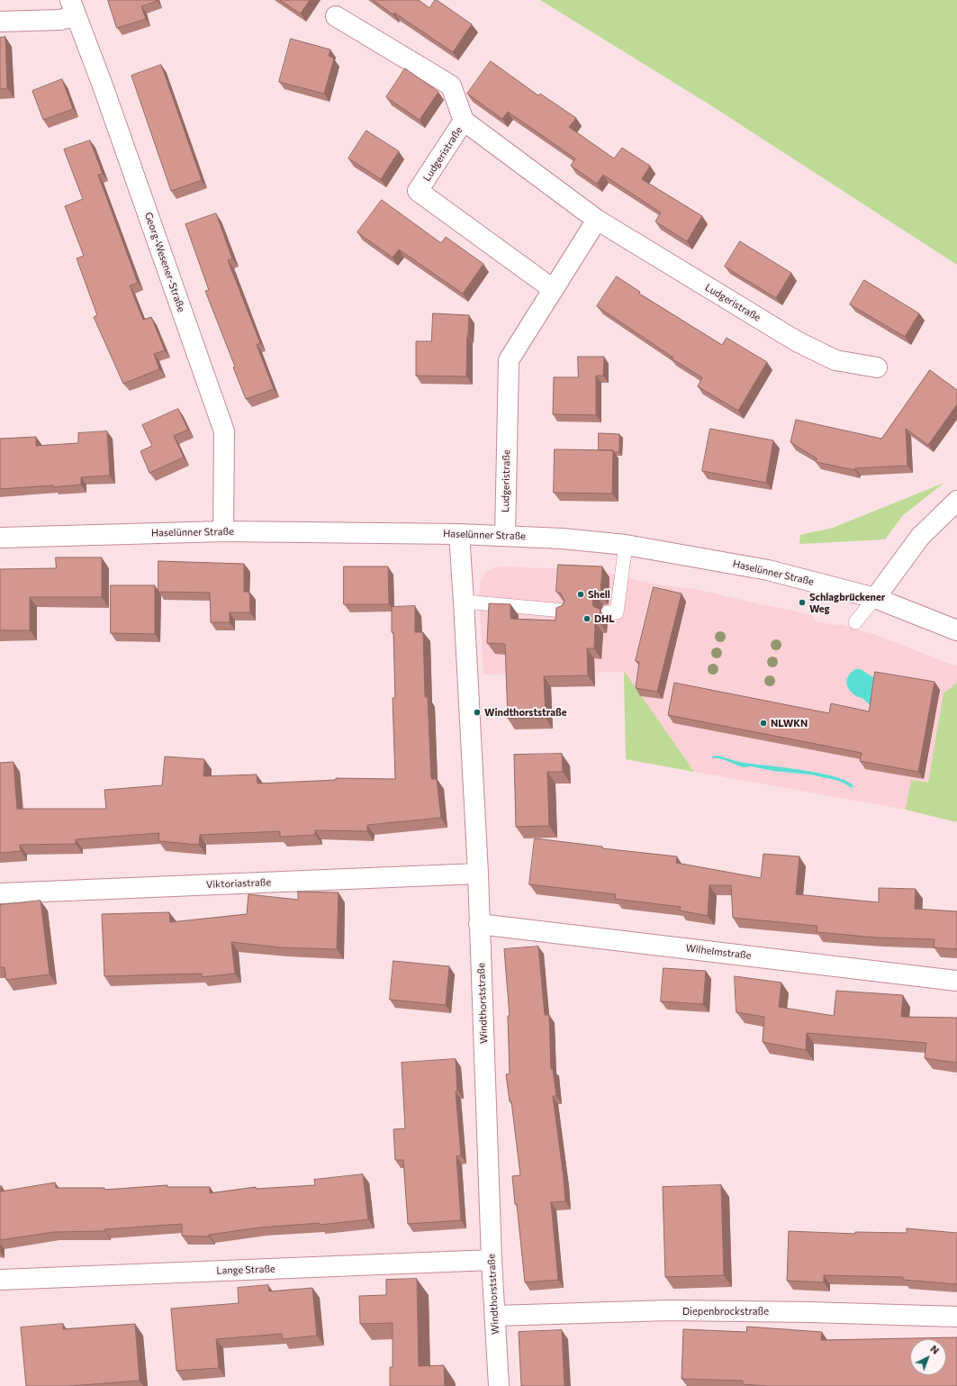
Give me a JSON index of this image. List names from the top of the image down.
{
  "streets": {
    "street": [
      "Ludgeristraße",
      "Georg-Wesener-Straße",
      "Haselünner Straße",
      "Viktoriastraße",
      "Wilhelmstraße",
      "Windthorststraße",
      "Lange Straße",
      "Diepenbrockstraße"
    ]
  },
  "crossings": [
    ["Ludgeristraße", "Haselünner Straße"],
    ["Georg-Wesener-Straße", "Haselünner Straße"],
    ["Haselünner Straße", "Windthorststraße"],
    ["Viktoriastraße", "Windthorststraße"],
    ["Wilhelmstraße", "Windthorststraße"],
    ["Windthorststraße", "Lange Straße"],
    ["Windthorststraße", "Diepenbrockstraße"]
  ],
  "places": [
    "Shell",
    "Schlagbrückener Weg",
    "DHL",
    "Windthorststraße",
    "NLWKN"
  ],
  "north": "top right"
}
